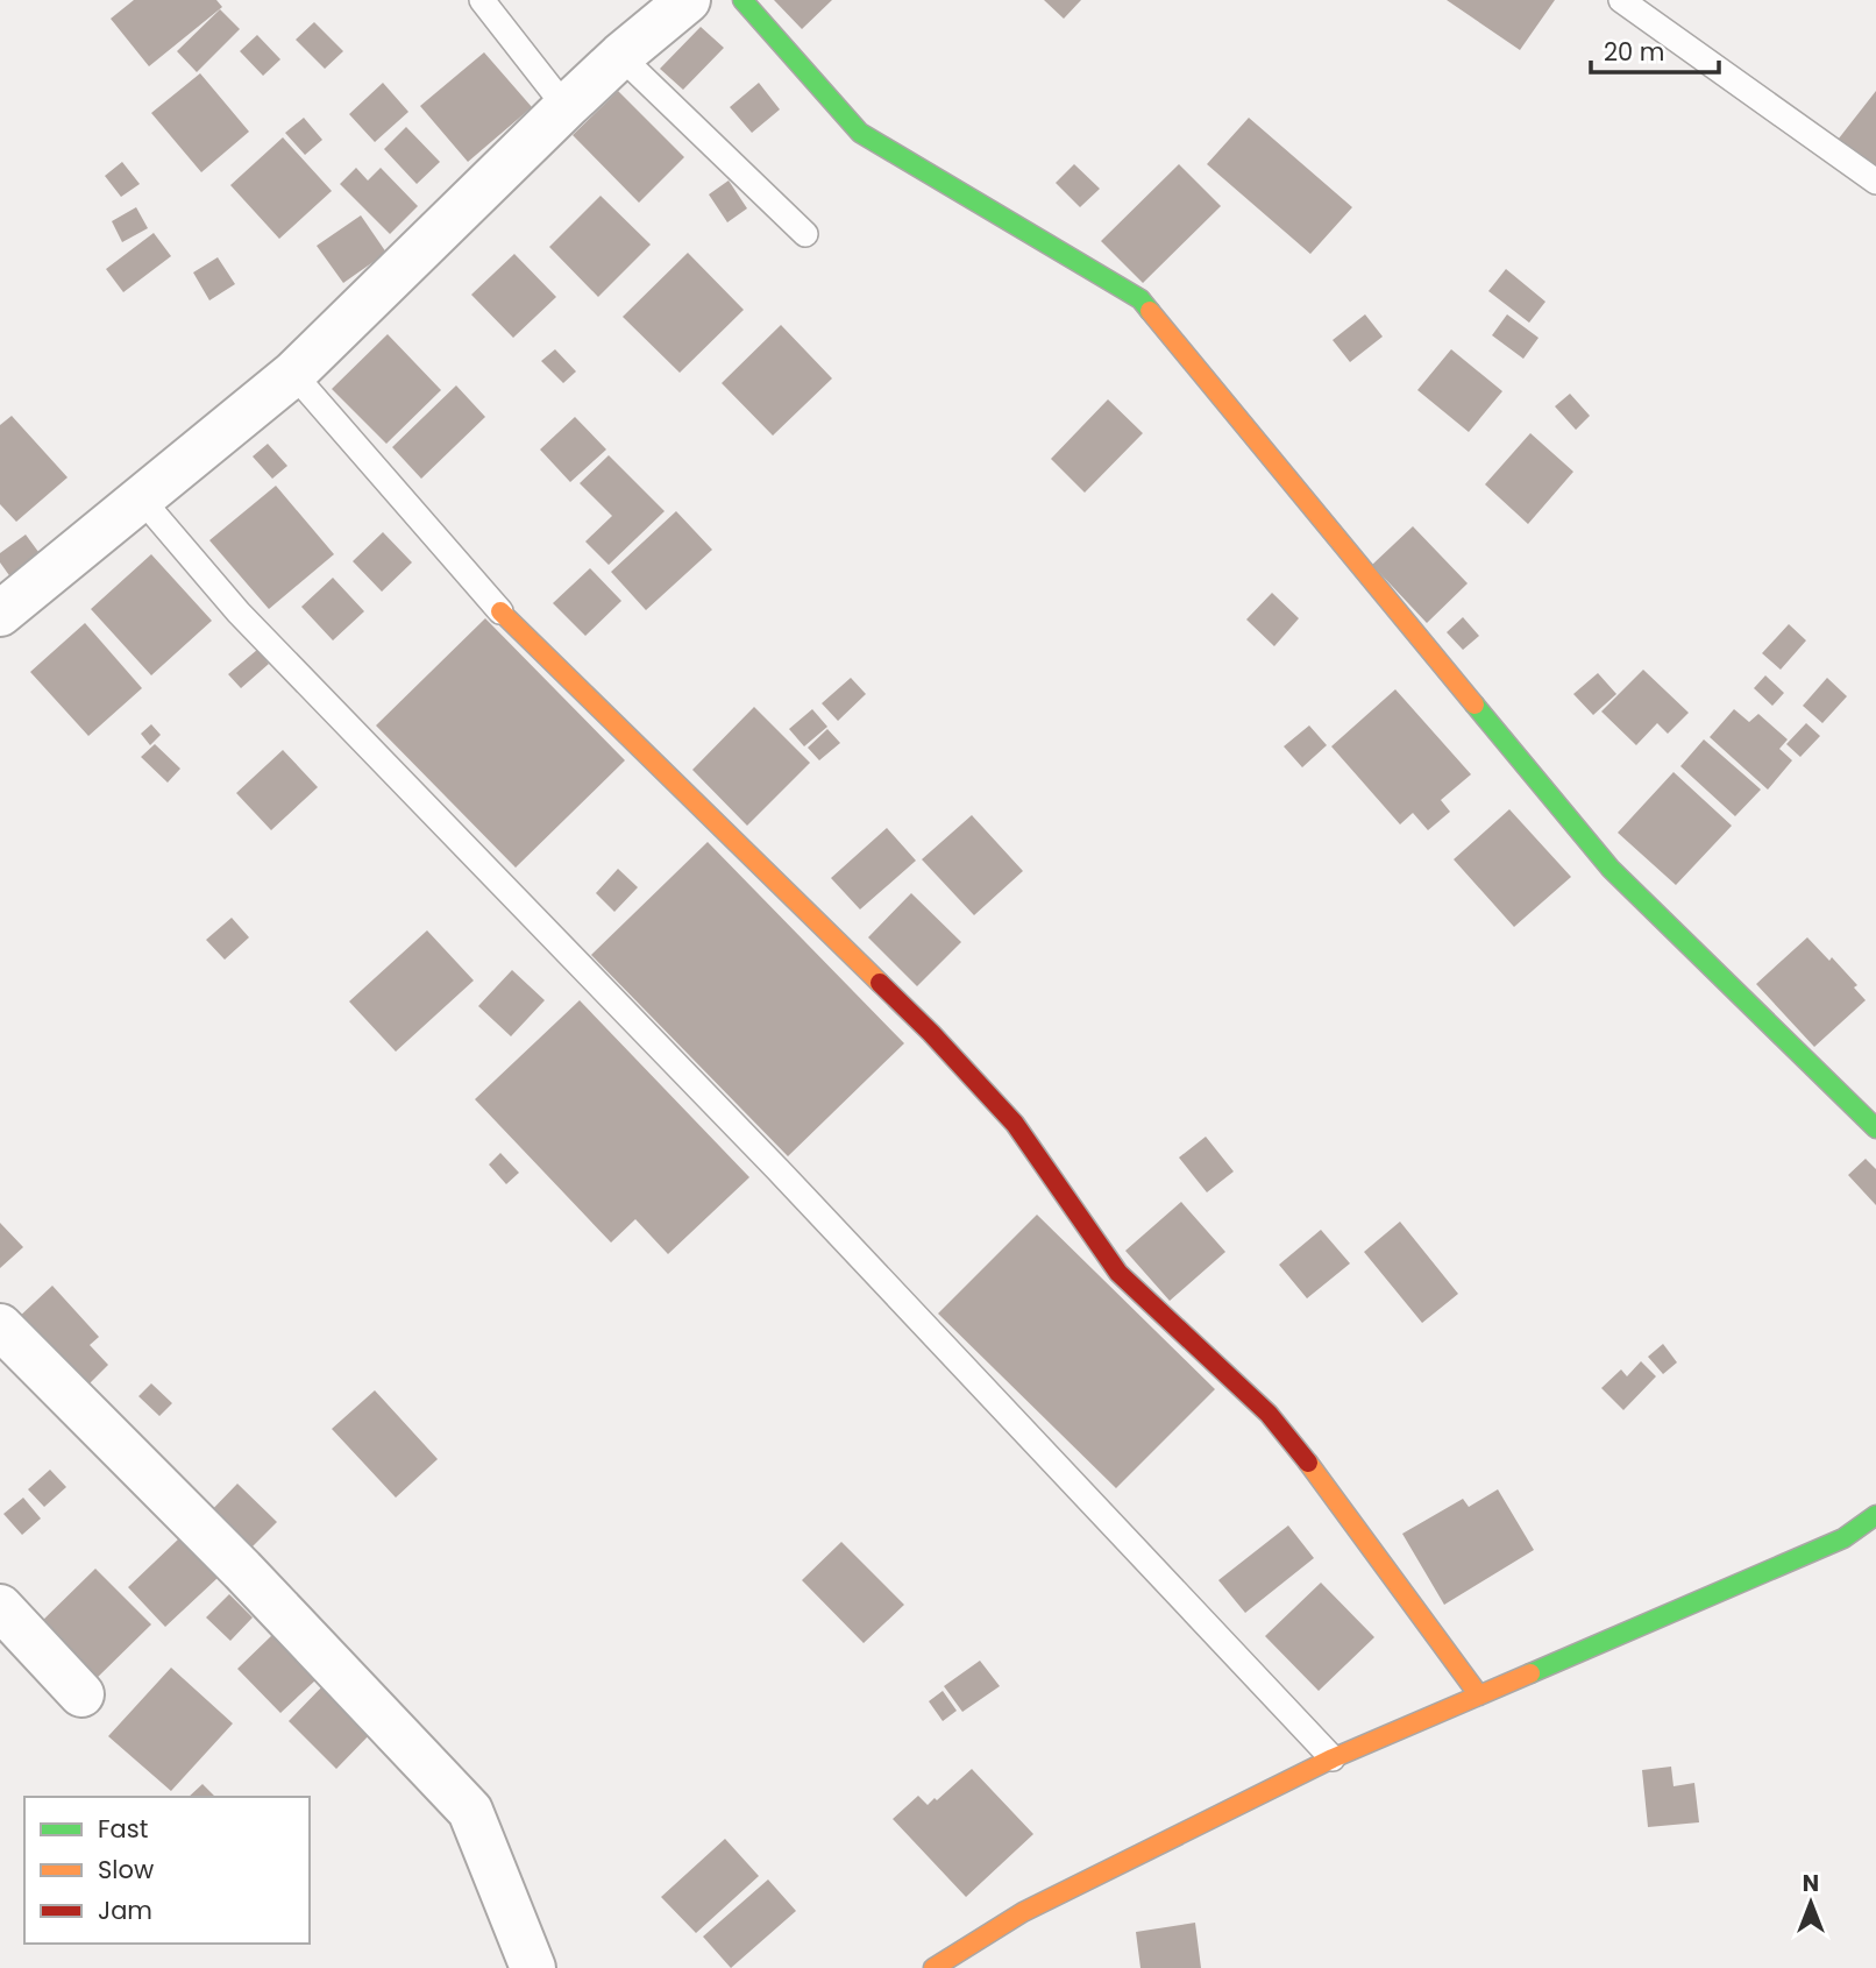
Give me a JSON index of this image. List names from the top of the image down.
{
  "legend": ["Fast", "Slow", "Jam"],
  "scale_bar": "20 m",
  "north": "top"
}
